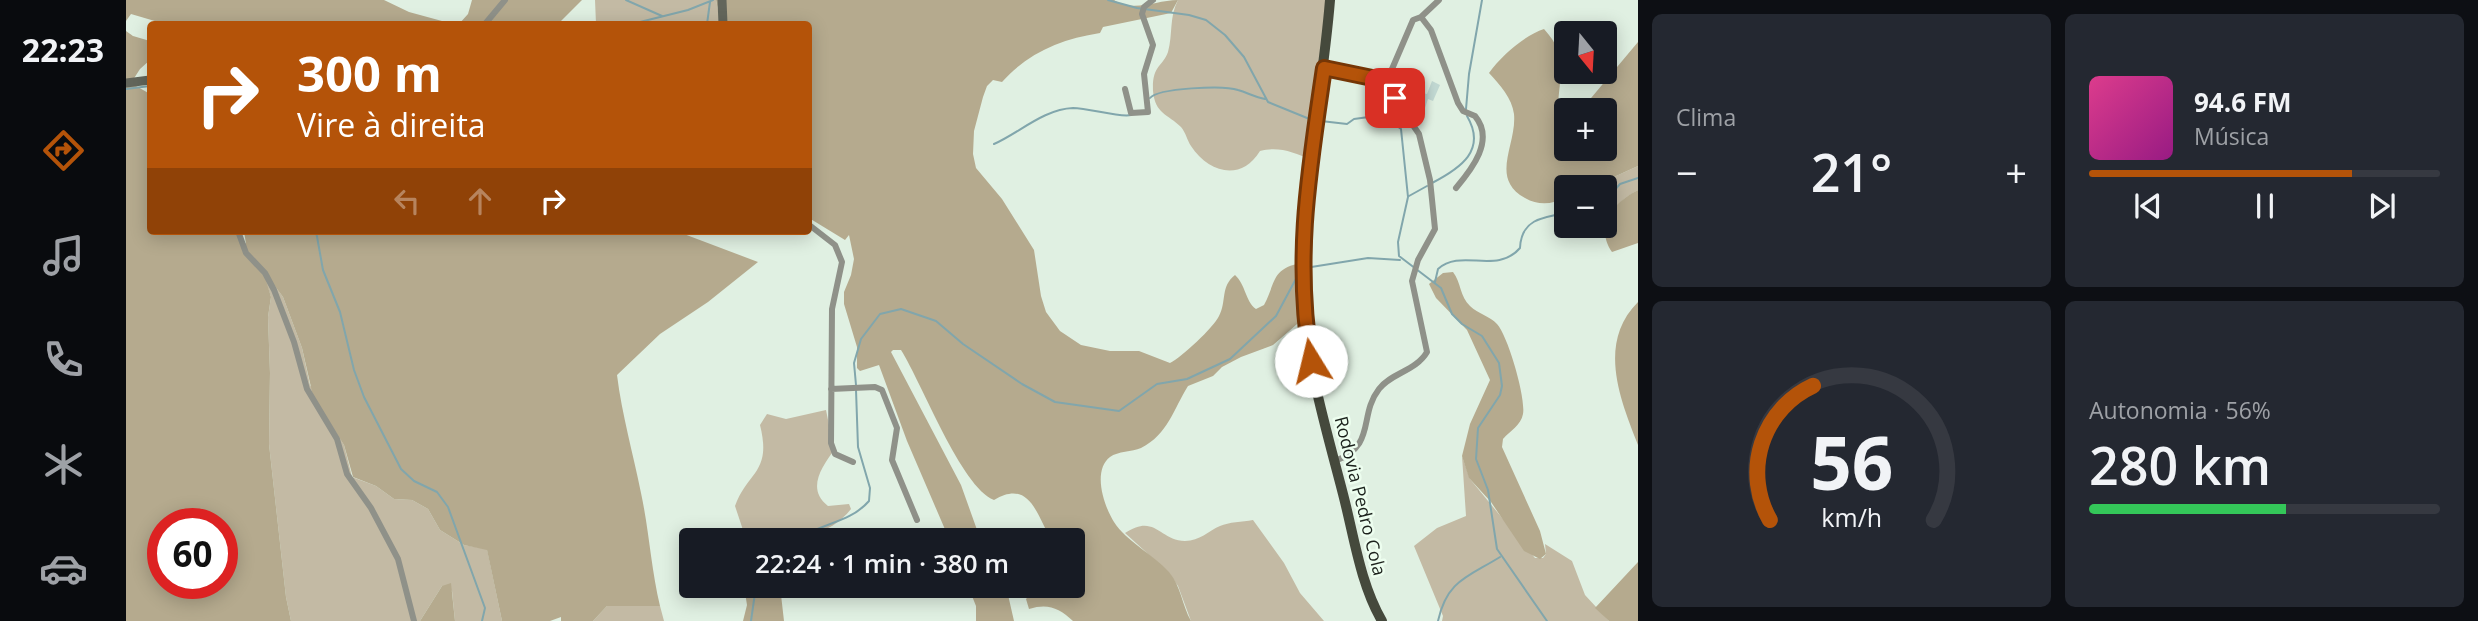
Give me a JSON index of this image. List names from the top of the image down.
{
  "streets": {
    "main road": ["Rodovia Pedro Cola"]
  },
  "north": "bottom",
  "page": {
    "tabs": "22:23",
    "tile": [
      "Clima",
      ["Autonomia · 56%", "280 km"]
    ],
    "map_buttons": ["+", "−"],
    "turn": ["300 m", "Vire à direita"],
    "song": ["94.6 FM", "Música"],
    "heat": ["−", "21°", "+"],
    "limit": "60",
    "trip": "22:24 · 1 min · 380 m",
    "gauge": ["56", "km/h"]
  }
}
